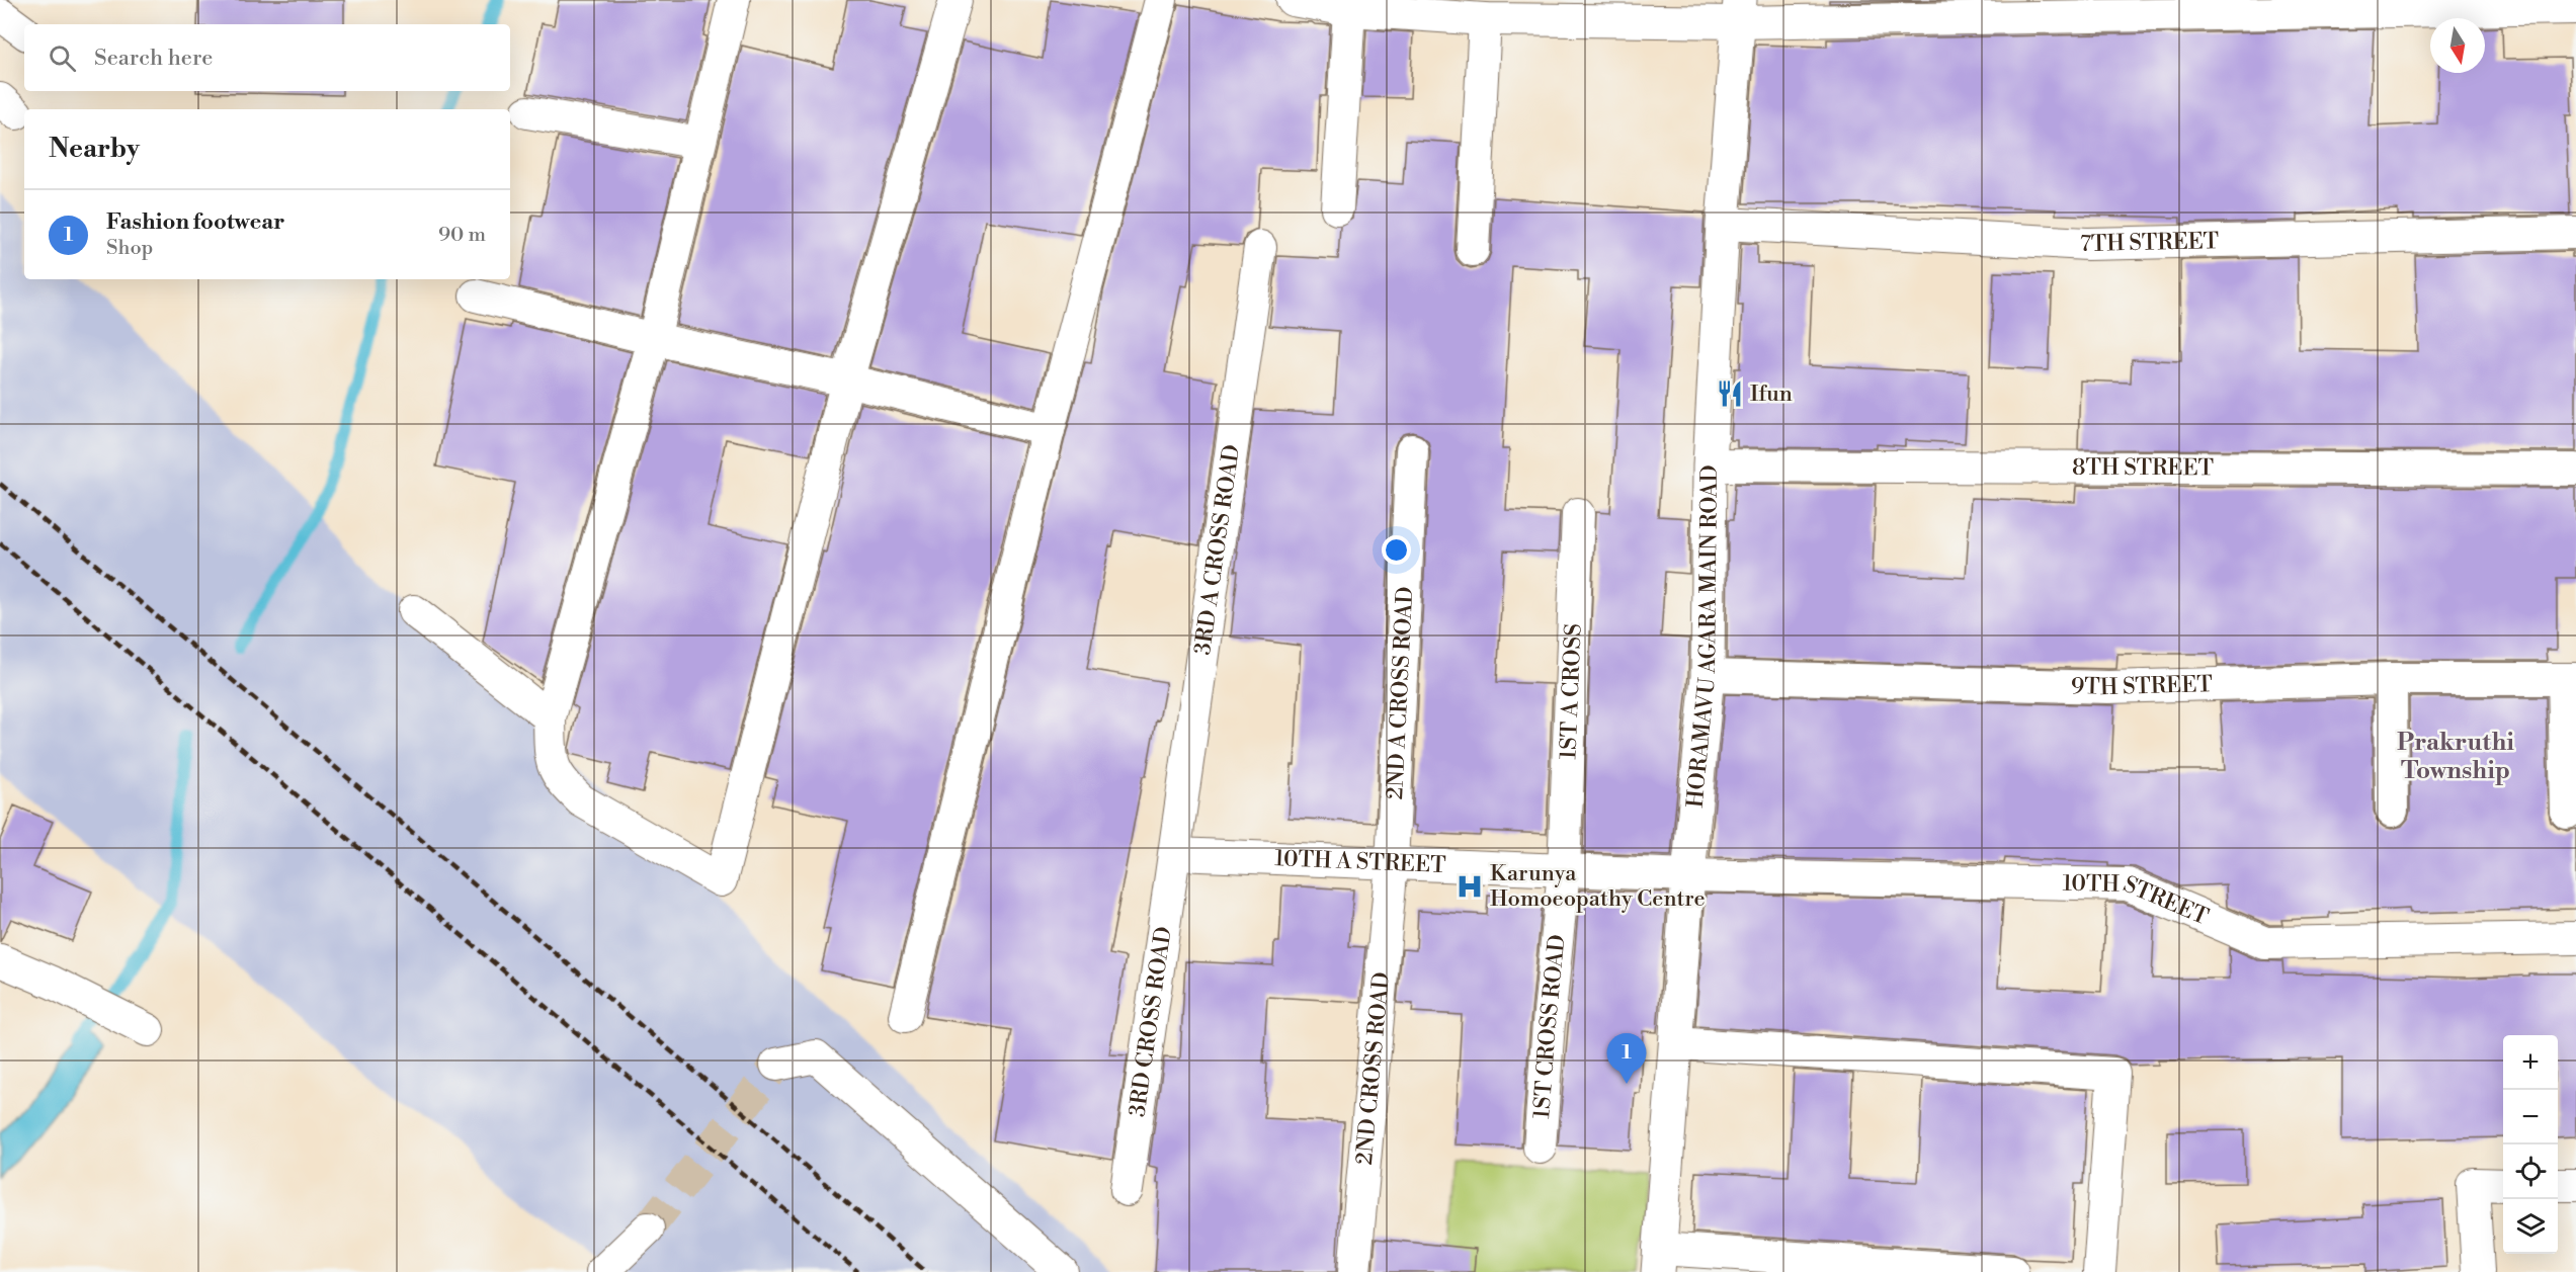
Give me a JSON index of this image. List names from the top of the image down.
{
  "streets": {
    "street": [
      "7TH STREET",
      "8TH STREET",
      "3RD A CROSS ROAD",
      "HORAMAVU AGARA MAIN ROAD",
      "9TH STREET",
      "1ST A CROSS",
      "2ND A CROSS ROAD",
      "10TH A STREET",
      "10TH STREET",
      "3RD CROSS ROAD",
      "1ST CROSS ROAD",
      "2ND CROSS ROAD"
    ]
  },
  "crossings": [
    ["7TH STREET", "HORAMAVU AGARA MAIN ROAD"],
    ["8TH STREET", "HORAMAVU AGARA MAIN ROAD"],
    ["3RD A CROSS ROAD", "10TH A STREET"],
    ["3RD A CROSS ROAD", "3RD CROSS ROAD"],
    ["HORAMAVU AGARA MAIN ROAD", "9TH STREET"],
    ["HORAMAVU AGARA MAIN ROAD", "10TH A STREET"],
    ["HORAMAVU AGARA MAIN ROAD", "10TH STREET"],
    ["1ST A CROSS", "10TH A STREET"],
    ["1ST A CROSS", "1ST CROSS ROAD"],
    ["2ND A CROSS ROAD", "10TH A STREET"],
    ["2ND A CROSS ROAD", "2ND CROSS ROAD"],
    ["10TH A STREET", "10TH STREET"],
    ["10TH A STREET", "3RD CROSS ROAD"],
    ["10TH A STREET", "1ST CROSS ROAD"],
    ["10TH A STREET", "2ND CROSS ROAD"]
  ],
  "districts": ["Prakruthi Township"],
  "places": {
    "restaurant": ["Ifun"],
    "hospital": ["Karunya Homoeopathy Centre"]
  },
  "north": "bottom",
  "page": {
    "search": "Search here",
    "heading": "Nearby",
    "list": [
      {
        "mark": "1",
        "name": "Fashion footwear",
        "note": "Shop",
        "value": "90 m"
      }
    ],
    "pins": "1",
    "map_buttons": ["+", "−"]
  }
}
